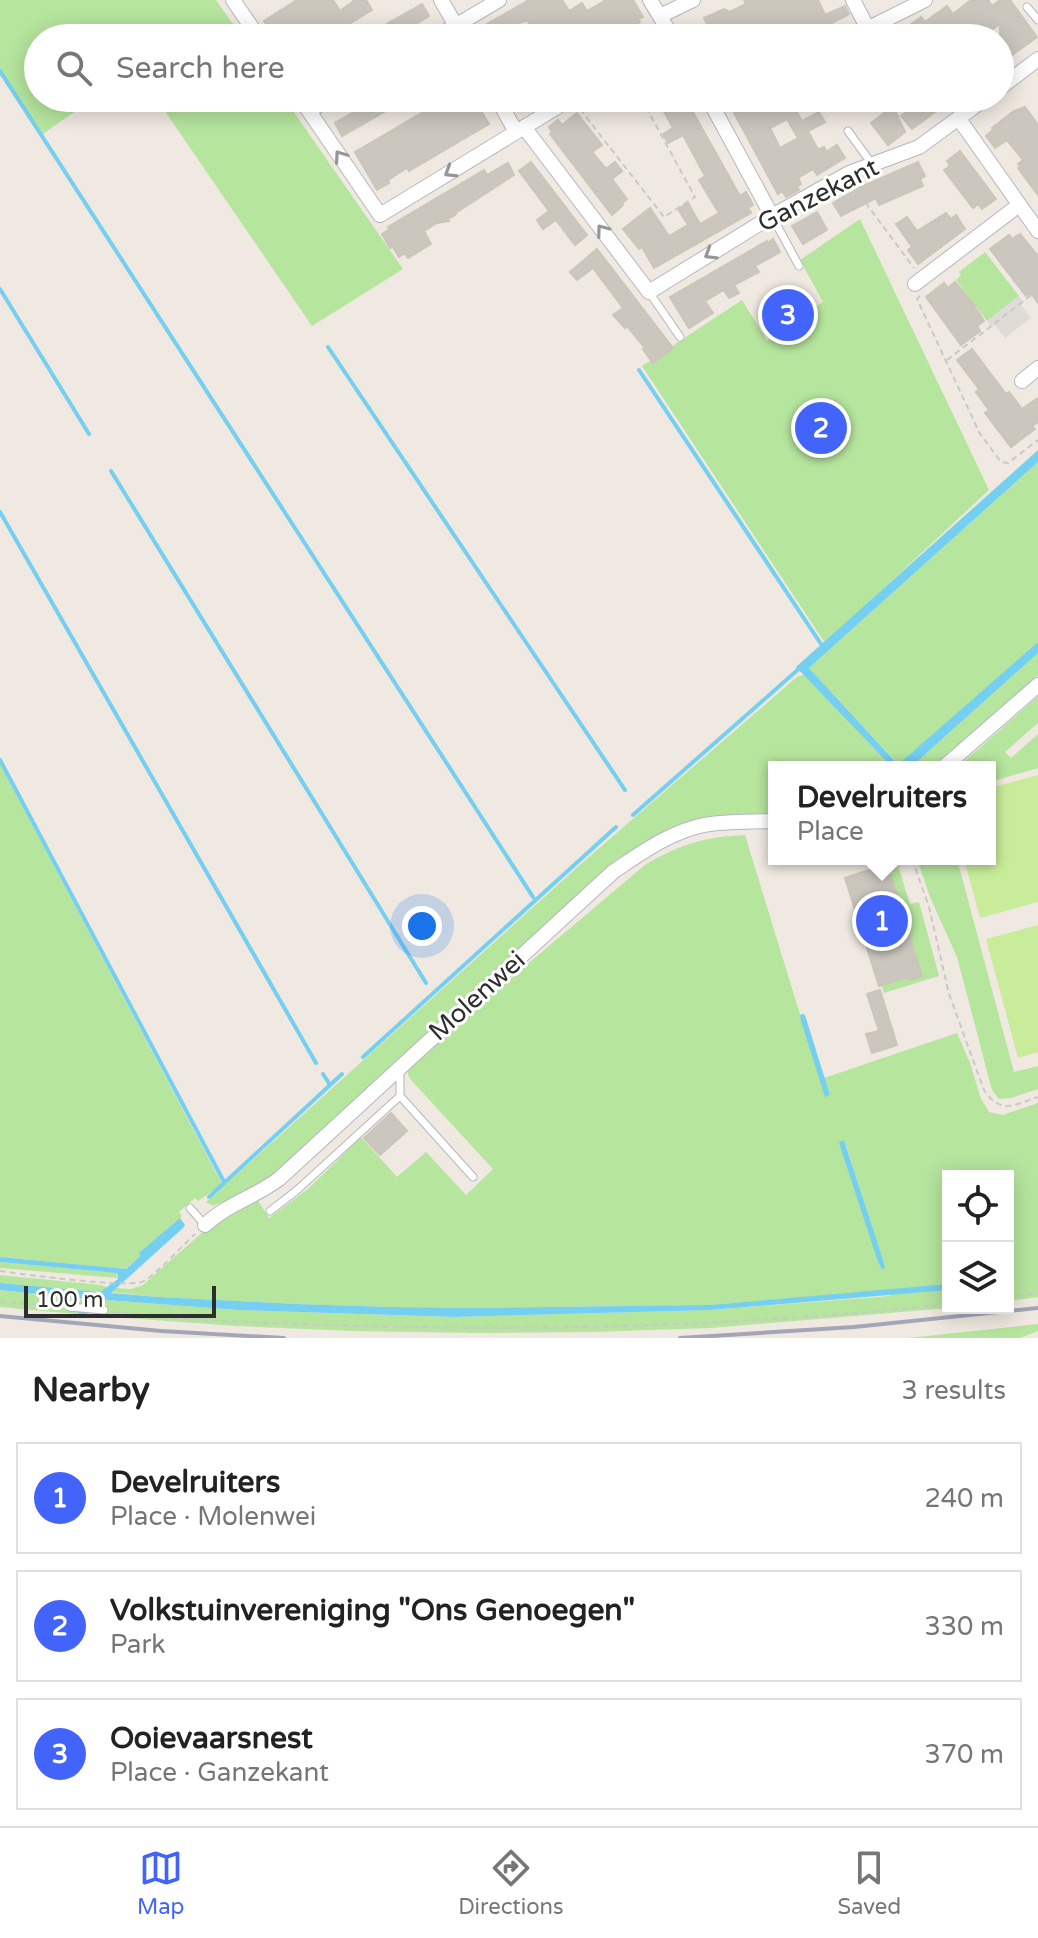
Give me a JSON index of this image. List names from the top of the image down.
{
  "streets": {
    "street": ["Ganzekant", "Molenwei"]
  },
  "one_way": ["Ganzekant"],
  "scale_bar": "100 m",
  "page": {
    "search": "Search here",
    "pins": ["3", "2", "1"],
    "popup": ["Develruiters", "Place"],
    "scale": "100 m",
    "heading": ["Nearby", "3 results"],
    "list": [
      {
        "mark": "1",
        "name": "Develruiters",
        "note": "Place · Molenwei",
        "value": "240 m"
      },
      {
        "mark": "2",
        "name": "Volkstuinvereniging \"Ons Genoegen\"",
        "note": "Park",
        "value": "330 m"
      },
      {
        "mark": "3",
        "name": "Ooievaarsnest",
        "note": "Place · Ganzekant",
        "value": "370 m"
      }
    ],
    "nav": ["Map", "Directions", "Saved"]
  }
}
